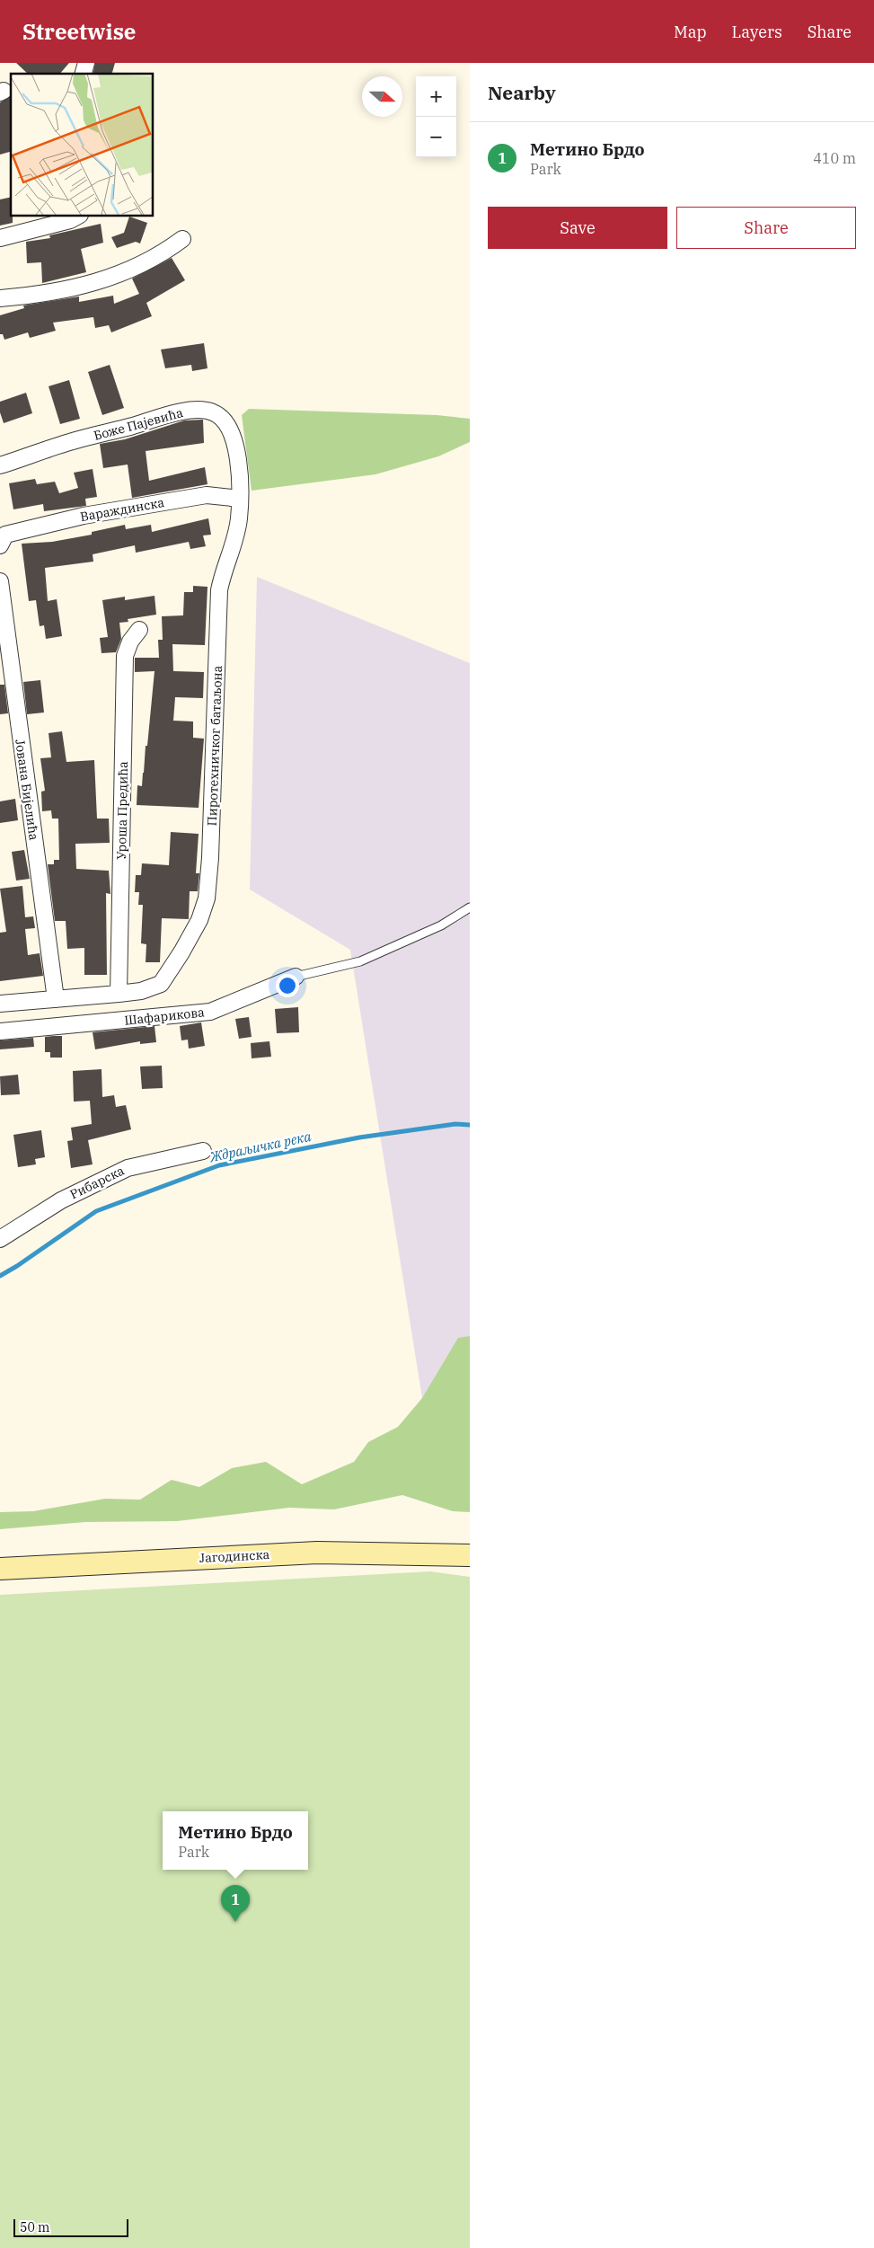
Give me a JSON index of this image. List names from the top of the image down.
{
  "streets": {
    "main road": ["Јагодинска"],
    "street": [
      "Боже Пајевића",
      "Вараждинска",
      "Пиротехничког батаљона",
      "Јована Бијелића",
      "Уроша Предића",
      "Шафарикова",
      "Рибарска"
    ]
  },
  "crossings": [
    ["Боже Пајевића", "Вараждинска"],
    ["Боже Пајевића", "Пиротехничког батаљона"],
    ["Вараждинска", "Пиротехничког батаљона"],
    ["Пиротехничког батаљона", "Уроша Предића"]
  ],
  "water": ["Ждраљичка река"],
  "scale_bar": "50 m",
  "north": "right",
  "page": {
    "header": "Streetwise",
    "nav": ["Map", "Layers", "Share"],
    "heading": "Nearby",
    "map_buttons": ["+", "−"],
    "list": [
      {
        "mark": "1",
        "name": "Метино Брдо",
        "note": "Park",
        "value": "410 m"
      }
    ],
    "buttons": ["Save", "Share"],
    "popup": ["Метино Брдо", "Park"],
    "pins": "1",
    "scale": "50 m"
  }
}
